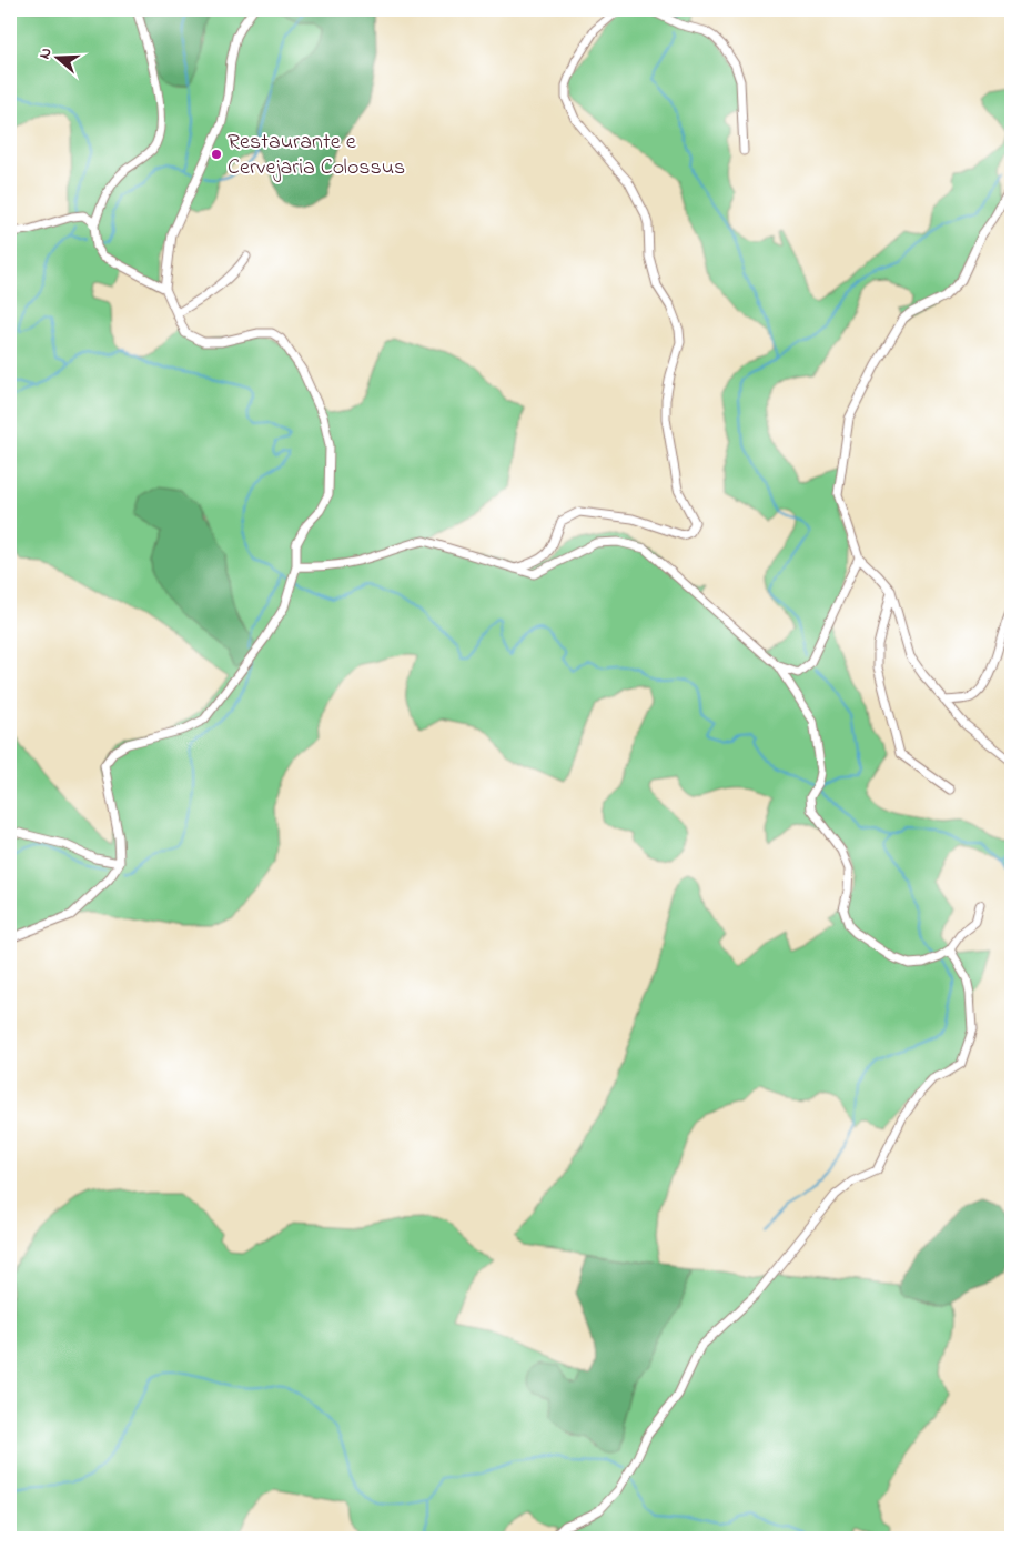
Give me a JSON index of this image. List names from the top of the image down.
{
  "places": ["Restaurante e Cervejaria Colossus"],
  "north": "left"
}
